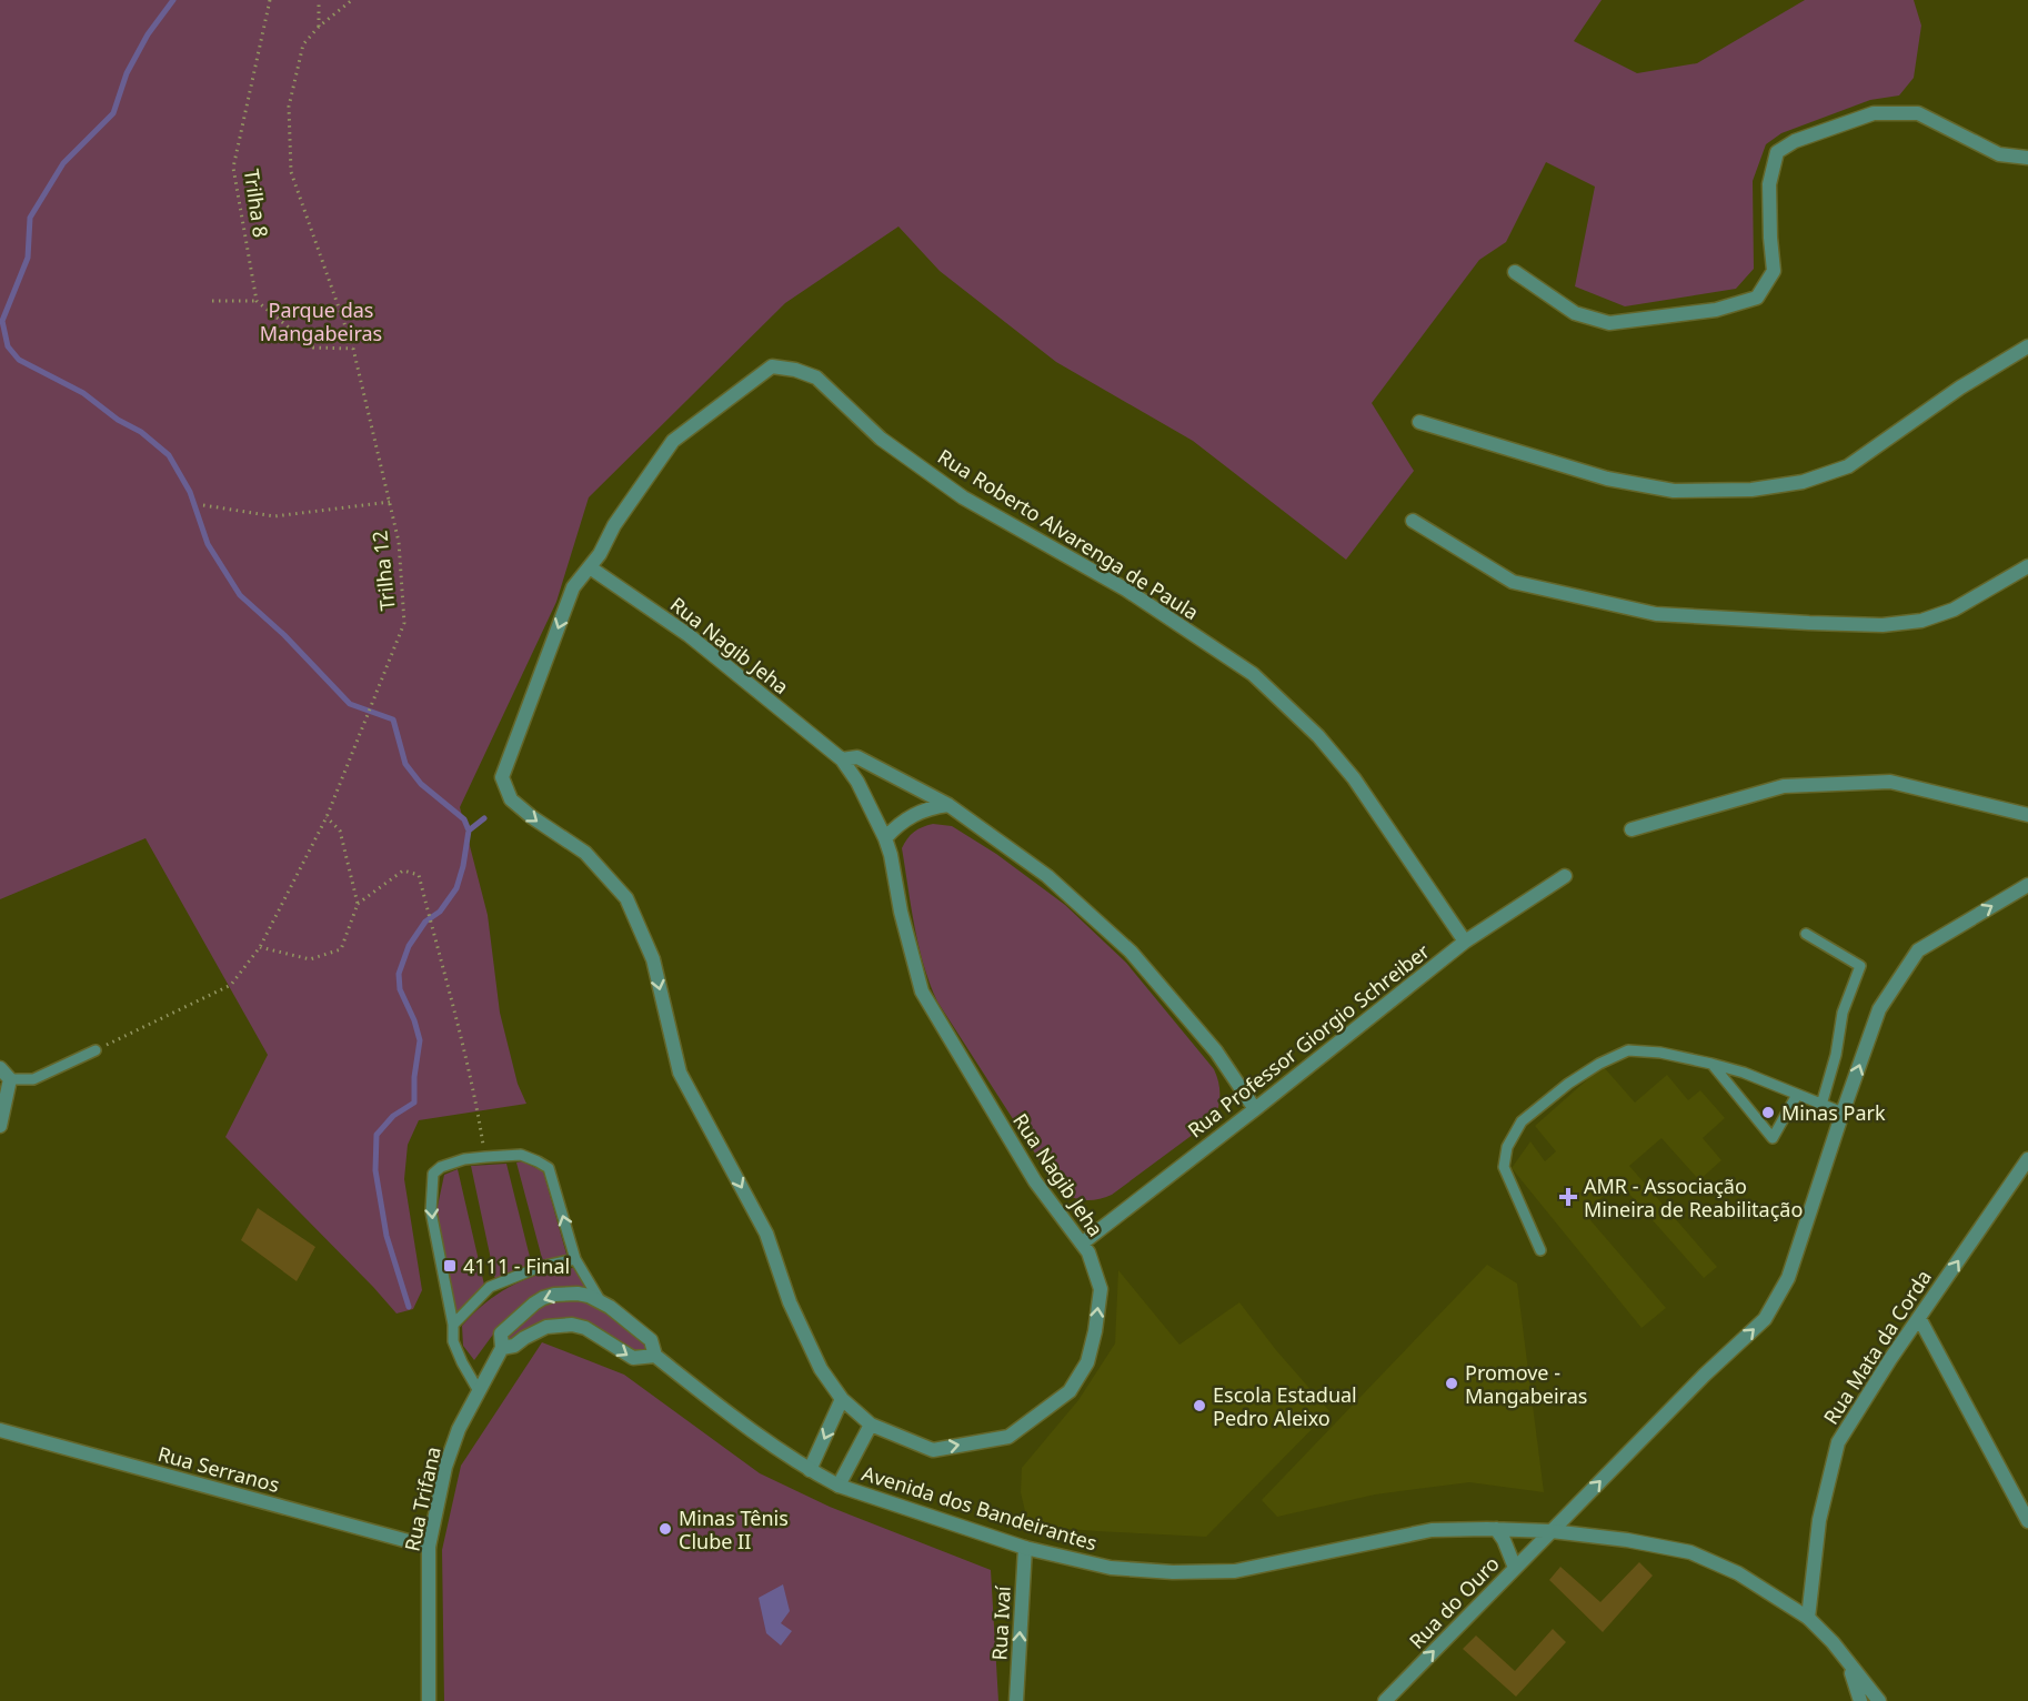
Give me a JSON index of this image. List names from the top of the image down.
{
  "streets": {
    "street": [
      "Rua Roberto Alvarenga de Paula",
      "Rua Nagib Jeha",
      "Rua Professor Giorgio Schreiber",
      "Rua Mata da Corda",
      "Rua Serranos",
      "Rua Trifana",
      "Avenida dos Bandeirantes",
      "Rua do Ouro",
      "Rua Ivaí"
    ],
    "path": ["Trilha 8", "Trilha 12"]
  },
  "crossings": [
    ["Rua Roberto Alvarenga de Paula", "Rua Nagib Jeha"],
    ["Rua Roberto Alvarenga de Paula", "Rua Professor Giorgio Schreiber"],
    ["Rua Nagib Jeha", "Rua Professor Giorgio Schreiber"],
    ["Rua Mata da Corda", "Avenida dos Bandeirantes"],
    ["Rua Serranos", "Rua Trifana"],
    ["Rua Trifana", "Avenida dos Bandeirantes"],
    ["Avenida dos Bandeirantes", "Rua do Ouro"],
    ["Avenida dos Bandeirantes", "Rua Ivaí"]
  ],
  "one_way": [
    "Rua Roberto Alvarenga de Paula",
    "Rua Mata da Corda",
    "Rua do Ouro",
    "Rua Ivaí"
  ],
  "parks": ["Parque das Mangabeiras"],
  "places": {
    "other": [
      "Minas Park",
      "Promove - Mangabeiras",
      "Escola Estadual Pedro Aleixo",
      "Minas Tênis Clube II"
    ],
    "health": ["AMR - Associação Mineira de Reabilitação"],
    "transit": ["4111 - Final"]
  }
}
